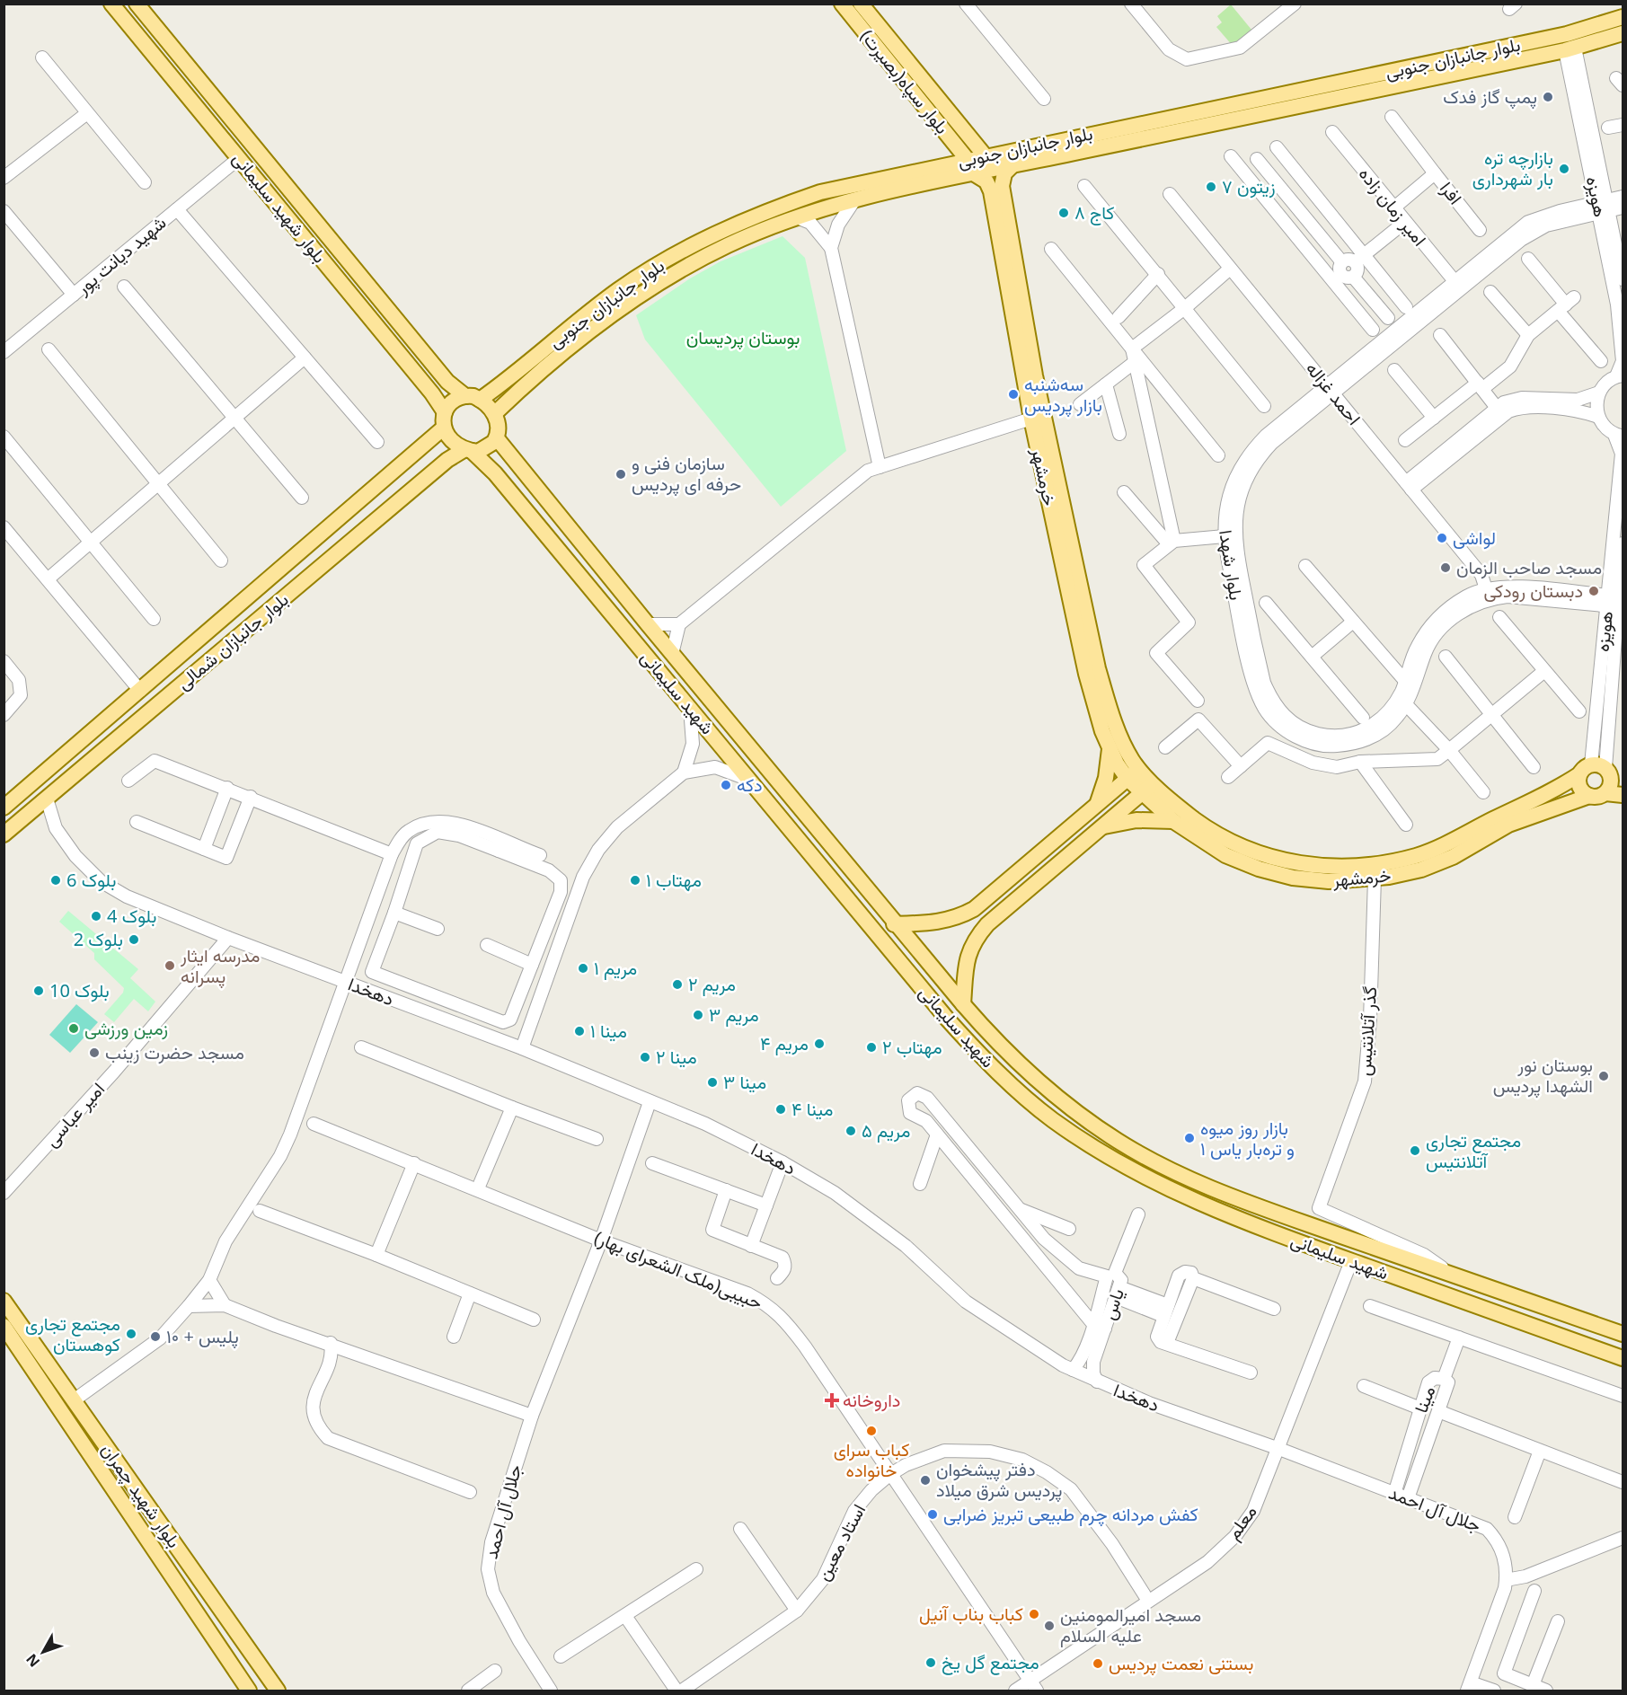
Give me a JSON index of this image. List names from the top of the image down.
{
  "streets": {
    "main road": [
      "بلوار جانبازان جنوبی",
      "بلوار سپاه(بصیرت)",
      "بلوار شهید سلیمانی",
      "خرمشهر",
      "بلوار جانبازان شمالی",
      "شهید سلیمانی",
      "بلوار شهید چمران"
    ],
    "street": [
      "افرا",
      "هویزه",
      "امیر زمان زاده",
      "شهید دیانت پور",
      "احمد غزاله",
      "بلوار شهدا",
      "دهخدا",
      "گذر آتلانتیس",
      "امیر عباسی",
      "حبیبی(ملک الشعرای بهار)",
      "یاس",
      "مینا",
      "جلال آل احمد",
      "معلم",
      "استاد معین"
    ]
  },
  "crossings": [
    ["بلوار جانبازان جنوبی", "بلوار سپاه(بصیرت)"],
    ["بلوار جانبازان جنوبی", "هویزه"],
    ["بلوار جانبازان جنوبی", "بلوار شهید سلیمانی"],
    ["بلوار جانبازان جنوبی", "بلوار جانبازان شمالی"],
    ["بلوار جانبازان جنوبی", "شهید سلیمانی"],
    ["افرا", "امیر زمان زاده"],
    ["هویزه", "خرمشهر"],
    ["هویزه", "بلوار شهدا"],
    ["امیر زمان زاده", "بلوار شهدا"],
    ["بلوار شهید سلیمانی", "شهید دیانت پور"],
    ["بلوار شهید سلیمانی", "بلوار جانبازان شمالی"],
    ["بلوار شهید سلیمانی", "شهید سلیمانی"],
    ["احمد غزاله", "بلوار شهدا"],
    ["خرمشهر", "گذر آتلانتیس"],
    ["بلوار جانبازان شمالی", "شهید سلیمانی"],
    ["بلوار جانبازان شمالی", "دهخدا"],
    ["شهید سلیمانی", "گذر آتلانتیس"],
    ["شهید سلیمانی", "معلم"],
    ["دهخدا", "امیر عباسی"],
    ["دهخدا", "یاس"],
    ["دهخدا", "جلال آل احمد"],
    ["دهخدا", "معلم"],
    ["حبیبی(ملک الشعرای بهار)", "جلال آل احمد"],
    ["حبیبی(ملک الشعرای بهار)", "معلم"],
    ["حبیبی(ملک الشعرای بهار)", "استاد معین"],
    ["مینا", "جلال آل احمد"],
    ["جلال آل احمد", "معلم"],
    ["معلم", "استاد معین"]
  ],
  "parks": ["بوستان پردیسان"],
  "places": {
    "other": [
      "پمپ گاز فدک",
      "بازارچه تره بار شهرداری",
      "زیتون ۷",
      "کاج ۸",
      "سه‌شنبه بازار پردیس",
      "سازمان فنی و حرفه ای پردیس",
      "لواشی",
      "مسجد صاحب الزمان",
      "دبستان رودکی",
      "دکه",
      "بلوک 6",
      "مهتاب ۱",
      "بلوک 4",
      "بلوک 2",
      "مدرسه ایثار پسرانه",
      "مریم ۱",
      "مریم ۲",
      "بلوک 10",
      "مریم ۳",
      "زمین ورزشی",
      "مینا ۱",
      "مریم ۴",
      "مهتاب ۲",
      "مسجد حضرت زینب",
      "مینا ۲",
      "بوستان نور الشهدا پردیس",
      "مینا ۳",
      "مینا ۴",
      "مریم ۵",
      "بازار روز میوه و تره‌بار یاس ۱",
      "مجتمع تجاری آتلانتیس",
      "مجتمع تجاری کوهستان",
      "پلیس + ۱۰",
      "کباب سرای خانواده",
      "دفتر پیشخوان پردیس شرق میلاد",
      "کفش مردانه چرم طبیعی تبریز ضرابی",
      "کباب بناب آنیل",
      "مسجد امیرالمومنین علیه السلام",
      "مجتمع گل یخ",
      "بستنی نعمت پردیس"
    ],
    "health": ["داروخانه"]
  },
  "north": "bottom left"
}
